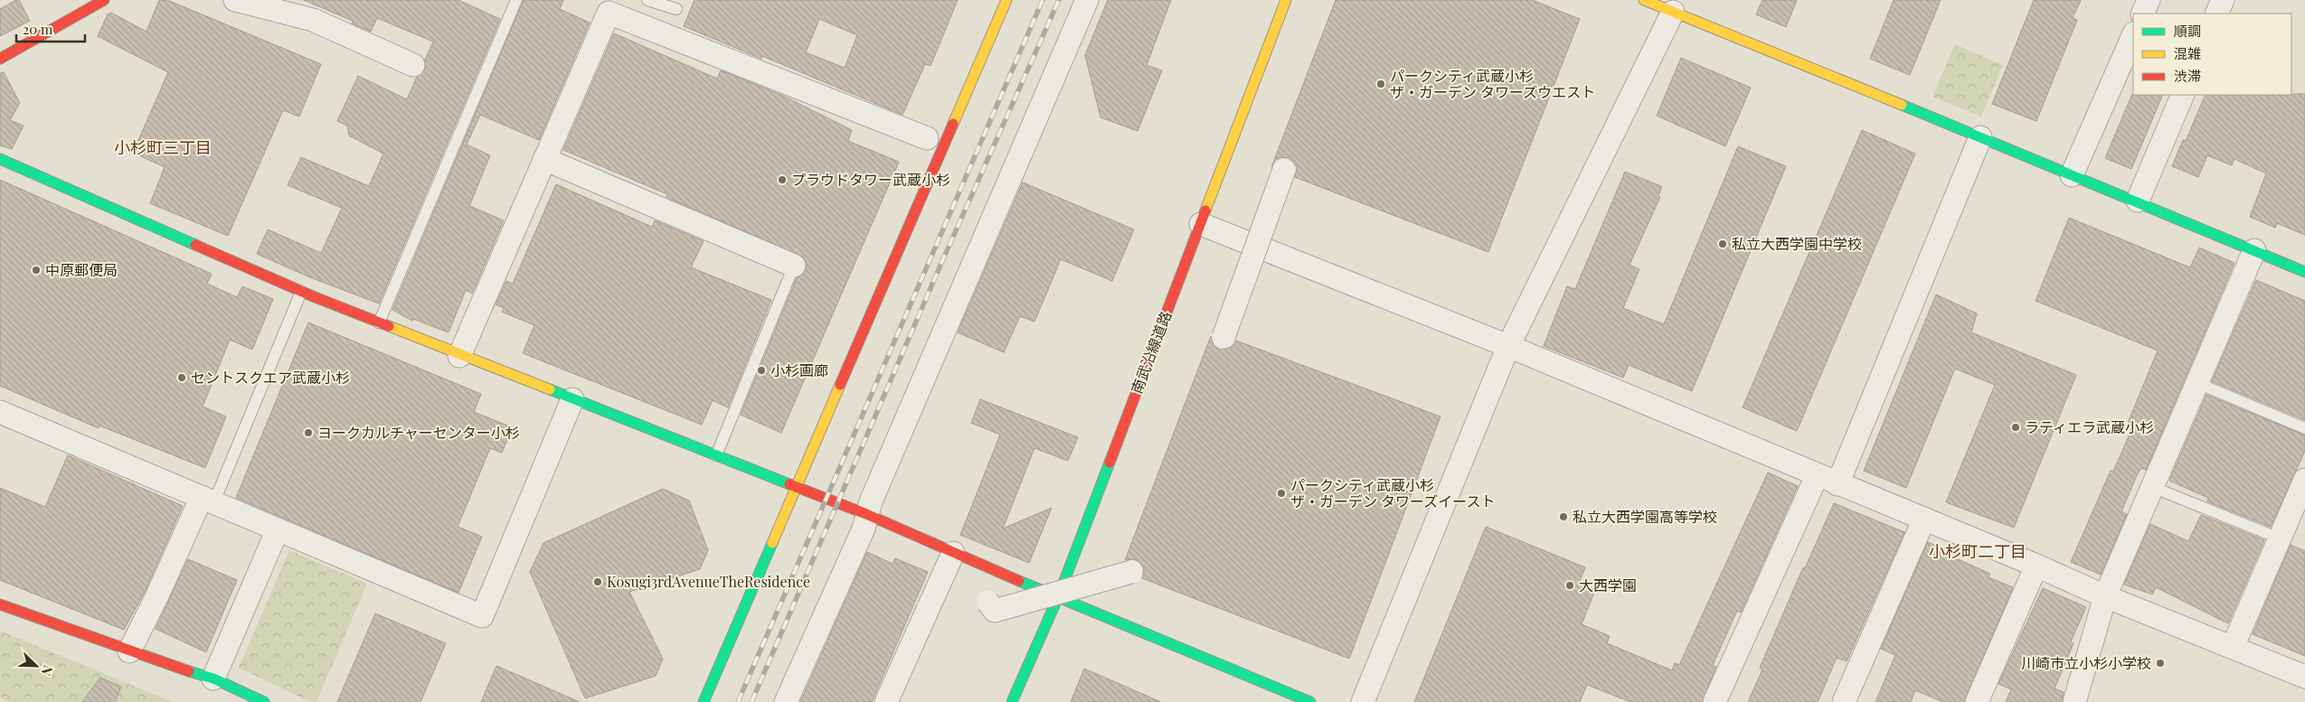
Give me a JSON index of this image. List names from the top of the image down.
{
  "streets": {
    "main road": ["南武沿線道路"]
  },
  "districts": ["小杉町三丁目", "小杉町二丁目"],
  "places": [
    "パークシティ武蔵小杉 ザ・ガーデン タワーズウエスト",
    "プラウドタワー武蔵小杉",
    "私立大西学園中学校",
    "中原郵便局",
    "小杉画廊",
    "セントスクエア武蔵小杉",
    "ラティエラ武蔵小杉",
    "ヨークカルチャーセンター小杉",
    "パークシティ武蔵小杉 ザ・ガーデン タワーズイースト",
    "私立大西学園高等学校",
    "Kosugi3rdAvenueTheResidence",
    "大西学園",
    "川崎市立小杉小学校"
  ],
  "legend": ["順調", "混雑", "渋滞"],
  "scale_bar": "20 m",
  "north": "bottom right"
}
